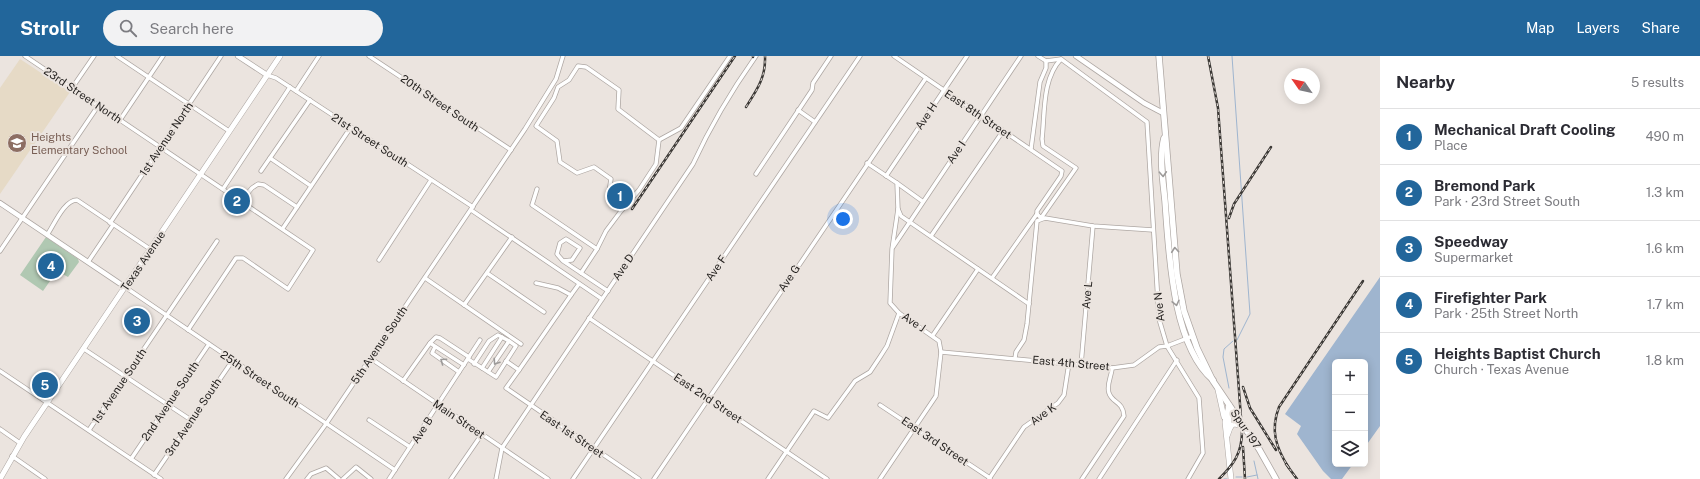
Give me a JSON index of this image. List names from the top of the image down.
{
  "streets": {
    "main road": ["Texas Avenue", "Spur 197"],
    "street": [
      "23rd Street North",
      "20th Street South",
      "East 8th Street",
      "Ave H",
      "1st Avenue North",
      "21st Street South",
      "Ave I",
      "Ave D",
      "Ave F",
      "Ave G",
      "Ave L",
      "Ave N",
      "Ave J",
      "5th Avenue South",
      "East 4th Street",
      "25th Street South",
      "1st Avenue South",
      "East 2nd Street",
      "2nd Avenue South",
      "Ave K",
      "3rd Avenue South",
      "Main Street",
      "Ave B",
      "East 1st Street",
      "East 3rd Street"
    ]
  },
  "crossings": [
    ["23rd Street North", "1st Avenue North"],
    ["23rd Street North", "Texas Avenue"],
    ["23rd Street North", "25th Street South"],
    ["20th Street South", "5th Avenue South"],
    ["East 8th Street", "Ave H"],
    ["East 8th Street", "Ave I"],
    ["East 8th Street", "Ave G"],
    ["21st Street South", "Texas Avenue"],
    ["21st Street South", "Ave D"],
    ["21st Street South", "5th Avenue South"],
    ["Ave I", "Ave J"],
    ["Texas Avenue", "25th Street South"],
    ["Ave D", "East 2nd Street"],
    ["Ave D", "Main Street"],
    ["Ave D", "East 1st Street"],
    ["Ave F", "East 2nd Street"],
    ["Ave F", "East 1st Street"],
    ["Ave G", "East 2nd Street"],
    ["Ave L", "East 4th Street"],
    ["Ave N", "East 4th Street"],
    ["Ave J", "East 4th Street"],
    ["5th Avenue South", "25th Street South"],
    ["5th Avenue South", "Main Street"],
    ["East 4th Street", "Ave K"],
    ["East 4th Street", "Spur 197"],
    ["25th Street South", "1st Avenue South"],
    ["25th Street South", "2nd Avenue South"],
    ["25th Street South", "3rd Avenue South"],
    ["25th Street South", "Ave B"],
    ["Ave K", "East 3rd Street"],
    ["Main Street", "Ave B"]
  ],
  "places": {
    "school or university": ["Heights Elementary School"]
  },
  "north": "top left",
  "page": {
    "header": "Strollr",
    "search": "Search here",
    "nav": ["Map", "Layers", "Share"],
    "heading": ["Nearby", "5 results"],
    "list": [
      {
        "mark": "1",
        "name": "Mechanical Draft Cooling",
        "note": "Place",
        "value": "490 m"
      },
      {
        "mark": "2",
        "name": "Bremond Park",
        "note": "Park · 23rd Street South",
        "value": "1.3 km"
      },
      {
        "mark": "3",
        "name": "Speedway",
        "note": "Supermarket",
        "value": "1.6 km"
      },
      {
        "mark": "4",
        "name": "Firefighter Park",
        "note": "Park · 25th Street North",
        "value": "1.7 km"
      },
      {
        "mark": "5",
        "name": "Heights Baptist Church",
        "note": "Church · Texas Avenue",
        "value": "1.8 km"
      }
    ],
    "pins": [
      "1",
      "2",
      "4",
      "3",
      "5"
    ],
    "map_buttons": ["+", "−"]
  }
}
